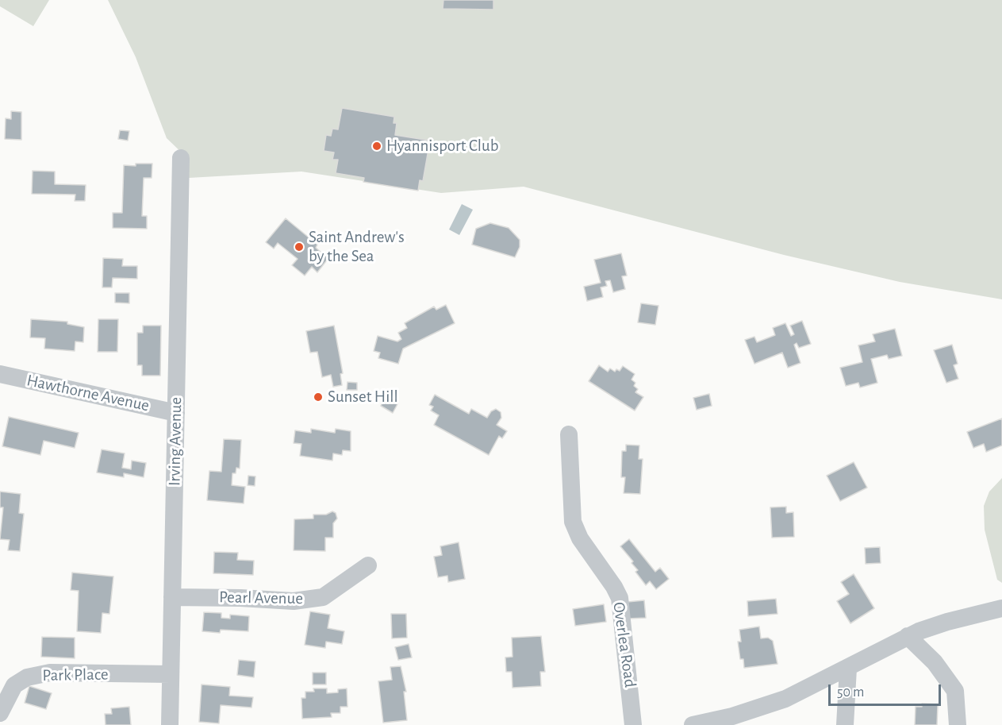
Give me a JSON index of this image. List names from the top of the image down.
{
  "streets": {
    "street": [
      "Hawthorne Avenue",
      "Irving Avenue",
      "Pearl Avenue",
      "Overlea Road",
      "Park Place"
    ]
  },
  "crossings": [
    ["Hawthorne Avenue", "Irving Avenue"],
    ["Irving Avenue", "Pearl Avenue"],
    ["Irving Avenue", "Park Place"]
  ],
  "places": ["Hyannisport Club", "Saint Andrew's by the Sea", "Sunset Hill"],
  "scale_bar": "50 m"
}
